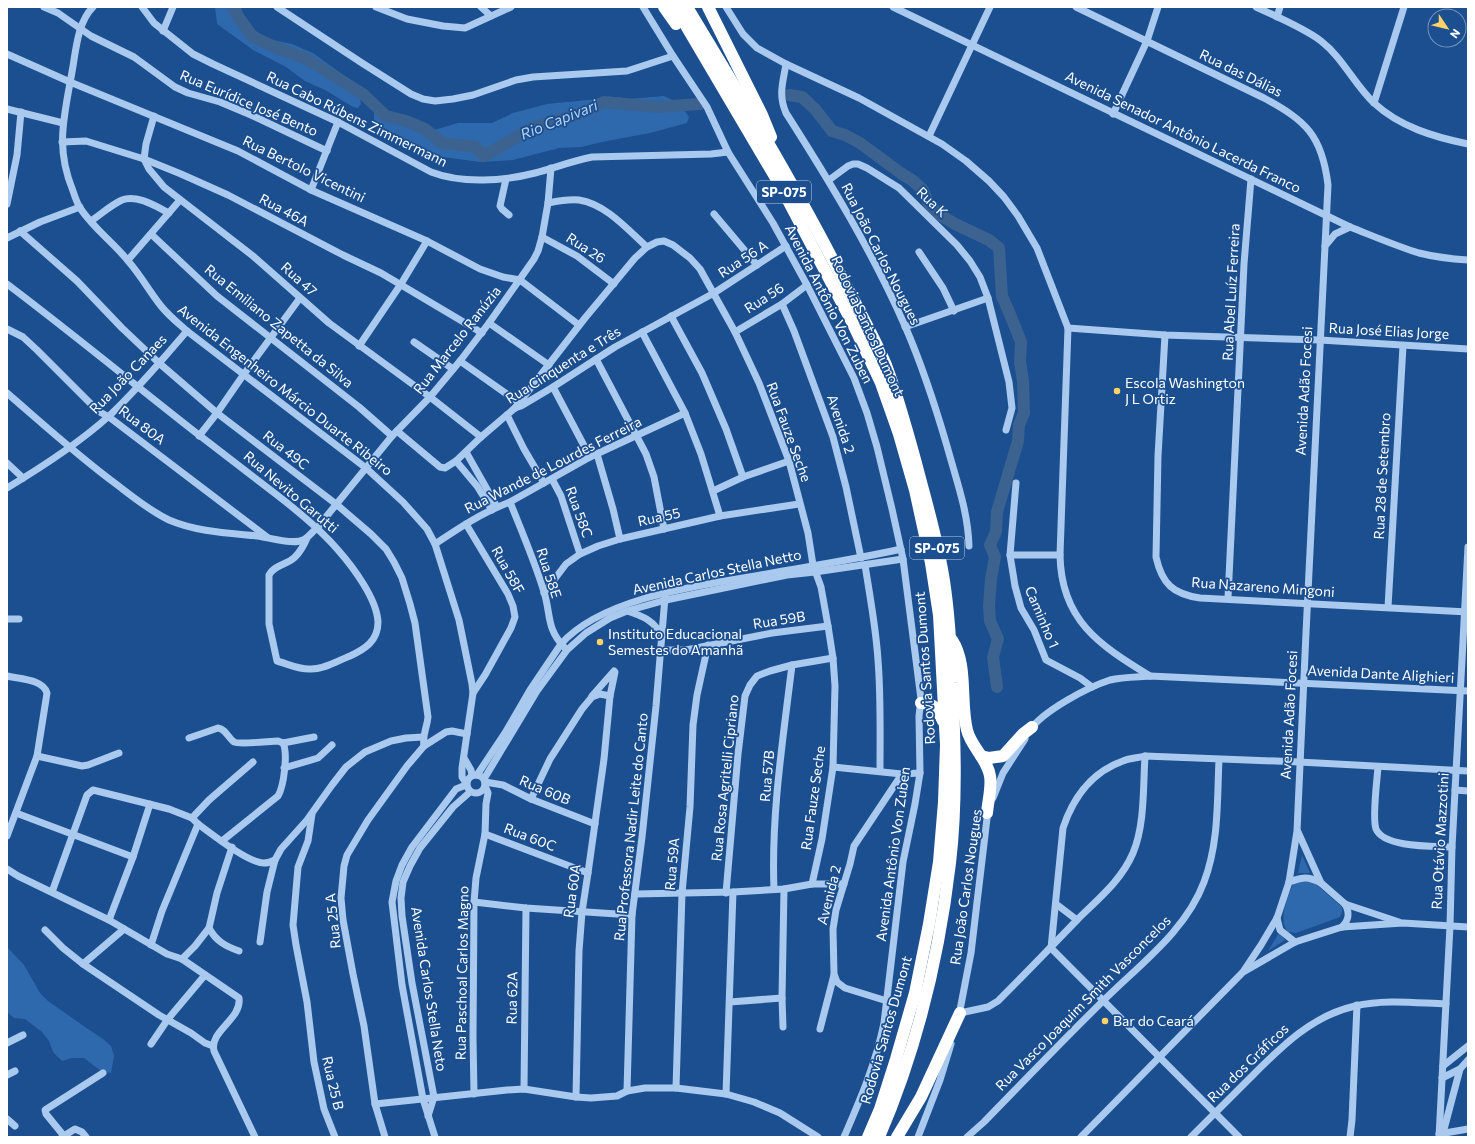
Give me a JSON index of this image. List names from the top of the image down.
{
  "streets": {
    "highway": ["SP-075", "Rodovia Santos Dumont"],
    "street": [
      "Rua das Dálias",
      "Rua Eurídice José Bento",
      "Rua Cabo Rúbens Zimmermann",
      "Avenida Senador Antônio Lacerda Franco",
      "Rua Bertolo Vicentini",
      "Rua K",
      "Rua 46A",
      "Rua 26",
      "Rua João Carlos Nougues",
      "Rua 56 A",
      "Rua 47",
      "Rua Abel Luíz Ferreira",
      "Rua 56",
      "Avenida Antônio Von Zuben",
      "Rua Emiliano Zapetta da Silva",
      "Rua José Elias Jorge",
      "Rua Marcelo Ranúzia",
      "Rua Cinquenta e Três",
      "Rua João Canaes",
      "Avenida Engenheiro Márcio Duarte Ribeiro",
      "Avenida Adão Focesi",
      "Avenida 2",
      "Rua 80A",
      "Rua Fauze Seche",
      "Rua 49C",
      "Rua Wande de Lourdes Ferreira",
      "Rua 28 de Setembro",
      "Rua Nevito Garutti",
      "Rua 58C",
      "Rua 55",
      "Rua 58F",
      "Avenida Carlos Stella Netto",
      "Rua 58E",
      "Rua Nazareno Mingoni",
      "Caminho 1",
      "Rua 59B",
      "Avenida Dante Alighieri",
      "Rua 57B",
      "Rua Rosa Agritelli Cipriano",
      "Rua 60B",
      "Rua Professora Nadir Leite do Canto",
      "Rua 60C",
      "Rua Otávio Mazzotini",
      "Rua 59A",
      "Rua 60A",
      "Rua 25 A",
      "Rua Paschoal Carlos Magno",
      "Avenida Carlos Stella Neto",
      "Rua 62A",
      "Rua Vasco Joaquim Smith Vasconcelos",
      "Rua dos Gráficos",
      "Rua 25 B"
    ]
  },
  "crossings": [
    ["Rua das Dálias", "Avenida Senador Antônio Lacerda Franco"],
    ["Rua das Dálias", "Avenida Adão Focesi"],
    ["Rua Eurídice José Bento", "Avenida Engenheiro Márcio Duarte Ribeiro"],
    ["Rua Cabo Rúbens Zimmermann", "Avenida Antônio Von Zuben"],
    ["Rua Cabo Rúbens Zimmermann", "Rua Marcelo Ranúzia"],
    ["Avenida Senador Antônio Lacerda Franco", "Rua Abel Luíz Ferreira"],
    ["Avenida Senador Antônio Lacerda Franco", "Avenida Adão Focesi"],
    ["Rua Bertolo Vicentini", "Rua Marcelo Ranúzia"],
    ["Rua Bertolo Vicentini", "Avenida Engenheiro Márcio Duarte Ribeiro"],
    ["Rua Bertolo Vicentini", "Rua Fauze Seche"],
    ["Rua K", "Rua João Carlos Nougues"],
    ["Rua 46A", "Rua 47"],
    ["Rua 46A", "Rua Marcelo Ranúzia"],
    ["Rua 46A", "Avenida Engenheiro Márcio Duarte Ribeiro"],
    ["Rua 26", "Rua Marcelo Ranúzia"],
    ["Rua 26", "Rua Fauze Seche"],
    ["Rua João Carlos Nougues", "Caminho 1"],
    ["Rua João Carlos Nougues", "Avenida Dante Alighieri"],
    ["Rua 56 A", "Avenida Antônio Von Zuben"],
    ["Rua 56 A", "Rua Cinquenta e Três"],
    ["Rua 56 A", "Rua Fauze Seche"],
    ["Rua 47", "Rua Marcelo Ranúzia"],
    ["Rua 47", "Rua Cinquenta e Três"],
    ["Rua Abel Luíz Ferreira", "Rua José Elias Jorge"],
    ["Rua Abel Luíz Ferreira", "Rua Nazareno Mingoni"],
    ["Rua 56", "Avenida Antônio Von Zuben"],
    ["Rua 56", "Avenida 2"],
    ["Rua 56", "Rua Fauze Seche"],
    ["Avenida Antônio Von Zuben", "Avenida Carlos Stella Netto"],
    ["Rua Emiliano Zapetta da Silva", "Rua Marcelo Ranúzia"],
    ["Rua Emiliano Zapetta da Silva", "Rua Cinquenta e Três"],
    ["Rua José Elias Jorge", "Avenida Adão Focesi"],
    ["Rua José Elias Jorge", "Rua 28 de Setembro"],
    ["Rua José Elias Jorge", "Rua Nazareno Mingoni"],
    ["Rua Marcelo Ranúzia", "Avenida Engenheiro Márcio Duarte Ribeiro"],
    ["Rua Marcelo Ranúzia", "Rua 49C"],
    ["Rua Marcelo Ranúzia", "Rua Nevito Garutti"],
    ["Rua Cinquenta e Três", "Rua Fauze Seche"],
    ["Rua Cinquenta e Três", "Rua 58C"],
    ["Rua João Canaes", "Avenida Engenheiro Márcio Duarte Ribeiro"],
    ["Rua João Canaes", "Rua 80A"],
    ["Rua João Canaes", "Rua 49C"],
    ["Rua João Canaes", "Rua Nevito Garutti"],
    ["Avenida Engenheiro Márcio Duarte Ribeiro", "Rua Wande de Lourdes Ferreira"],
    ["Avenida Engenheiro Márcio Duarte Ribeiro", "Rua 58F"],
    ["Avenida Engenheiro Márcio Duarte Ribeiro", "Avenida Carlos Stella Netto"],
    ["Avenida Engenheiro Márcio Duarte Ribeiro", "Rua 25 A"],
    ["Avenida Engenheiro Márcio Duarte Ribeiro", "Avenida Carlos Stella Neto"],
    ["Avenida Adão Focesi", "Rua Nazareno Mingoni"],
    ["Avenida Adão Focesi", "Avenida Dante Alighieri"],
    ["Avenida 2", "Avenida Carlos Stella Netto"],
    ["Rua Fauze Seche", "Rua 55"],
    ["Rua Fauze Seche", "Avenida Carlos Stella Netto"],
    ["Rua Fauze Seche", "Rua 59B"],
    ["Rua Fauze Seche", "Rua Rosa Agritelli Cipriano"],
    ["Rua 49C", "Rua 25 A"],
    ["Rua Wande de Lourdes Ferreira", "Rua 58C"],
    ["Rua Wande de Lourdes Ferreira", "Rua 58F"],
    ["Rua Wande de Lourdes Ferreira", "Rua 58E"],
    ["Rua 28 de Setembro", "Rua Nazareno Mingoni"],
    ["Rua 58C", "Rua 55"],
    ["Rua 55", "Rua 58E"],
    ["Avenida Carlos Stella Netto", "Rua 58E"],
    ["Avenida Carlos Stella Netto", "Rua 60B"],
    ["Avenida Carlos Stella Netto", "Rua Professora Nadir Leite do Canto"],
    ["Avenida Carlos Stella Netto", "Avenida Carlos Stella Neto"],
    ["Rua Nazareno Mingoni", "Rua Otávio Mazzotini"],
    ["Rua 59B", "Rua Professora Nadir Leite do Canto"],
    ["Rua 59B", "Rua 59A"],
    ["Avenida Dante Alighieri", "Rua Otávio Mazzotini"],
    ["Rua 57B", "Rua Rosa Agritelli Cipriano"],
    ["Rua 60B", "Rua 60A"],
    ["Rua 60B", "Rua Paschoal Carlos Magno"],
    ["Rua 60C", "Rua 60A"],
    ["Rua 60C", "Rua Paschoal Carlos Magno"],
    ["Rua Otávio Mazzotini", "Rua dos Gráficos"]
  ],
  "water": ["Rio Capivari"],
  "places": ["Escola Washington J L Ortiz", "Instituto Educacional Semestes do Amanhã", "Bar do Ceará"],
  "north": "bottom right"
}
